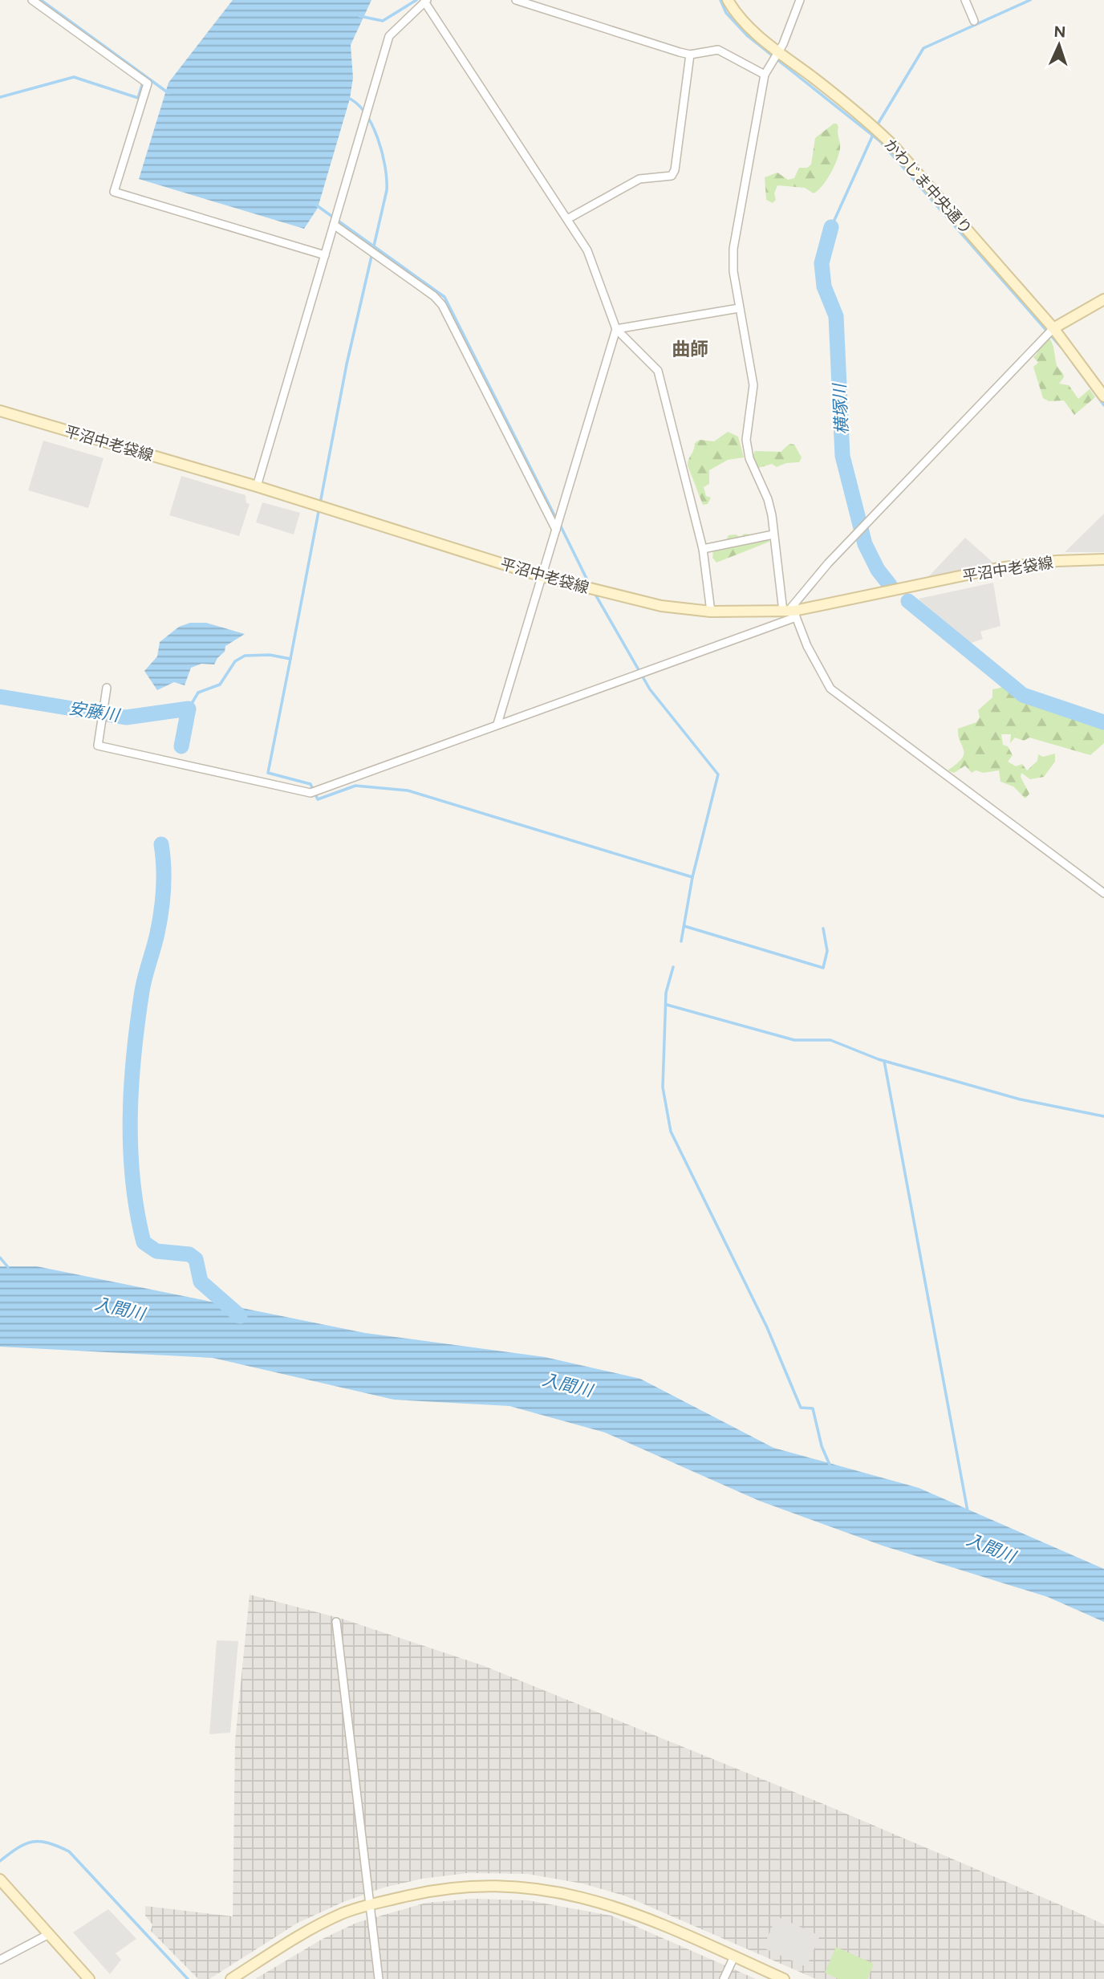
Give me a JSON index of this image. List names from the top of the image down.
{
  "streets": {
    "street": ["かわじま中央通り", "平沼中老袋線"]
  },
  "districts": ["曲師"],
  "water": ["横塚川", "安藤川", "入間川"],
  "north": "top"
}
